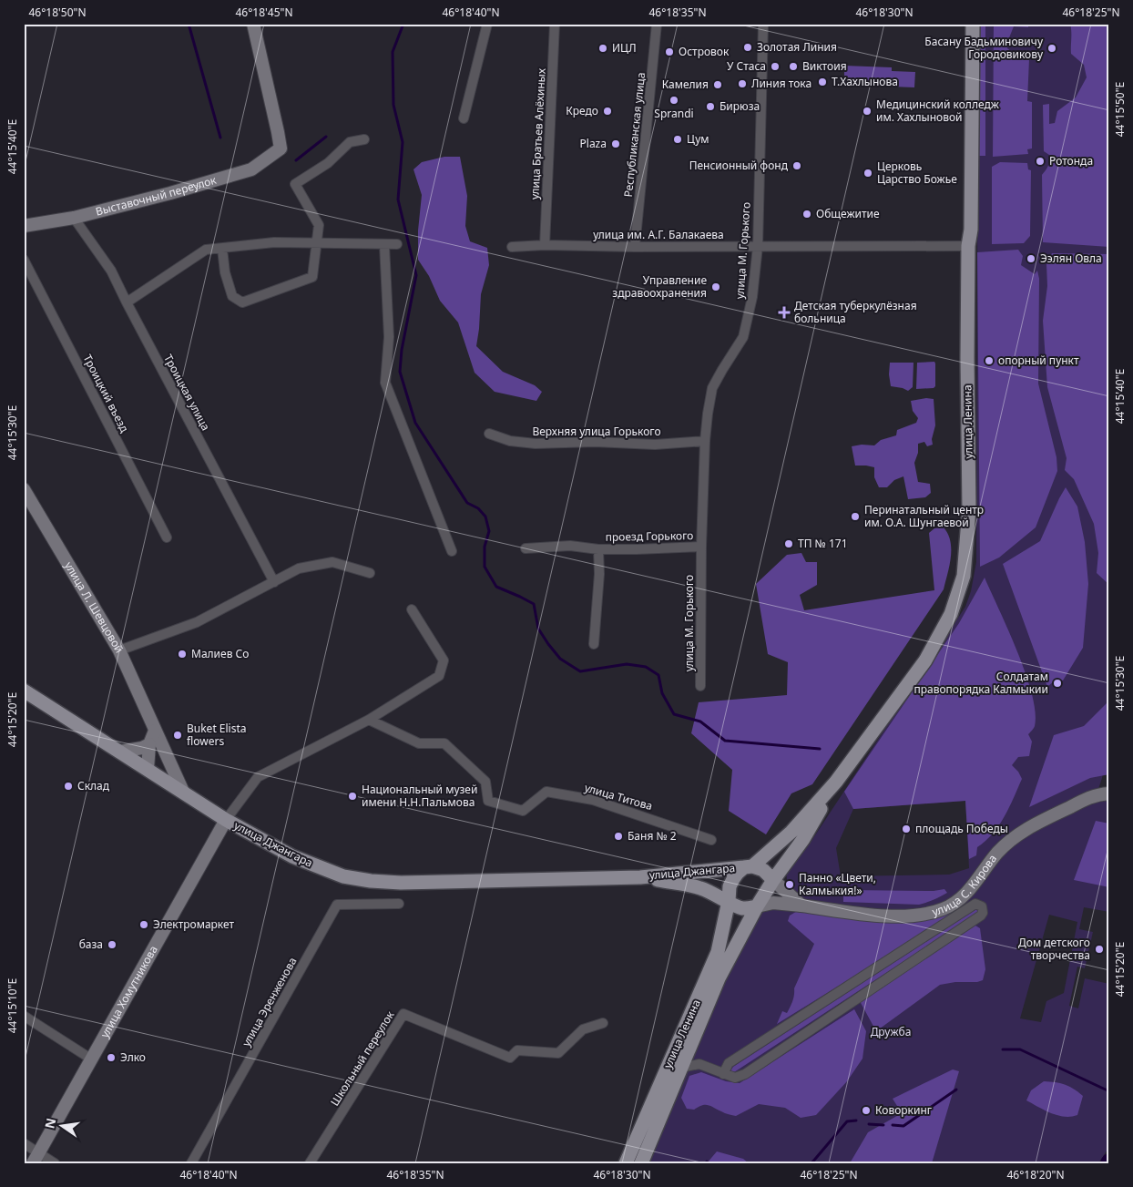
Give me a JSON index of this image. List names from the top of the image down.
{
  "streets": {
    "main road": ["улица Ленина", "улица Джангара"],
    "street": [
      "улица Братьев Алёхиных",
      "Республиканская улица",
      "Выставочный переулок",
      "улица им. А.Г. Балакаева",
      "улица М. Горького",
      "Троицкая улица",
      "Троицкий въезд",
      "Верхняя улица Горького",
      "проезд Горького",
      "улица Л. Шевцовой",
      "улица Титова",
      "улица С. Кирова",
      "улица Хомутникова",
      "улица Эренженова",
      "Школьный переулок"
    ]
  },
  "crossings": [
    ["улица Братьев Алёхиных", "улица им. А.Г. Балакаева"],
    ["Республиканская улица", "улица им. А.Г. Балакаева"],
    ["Выставочный переулок", "Троицкая улица"],
    ["улица им. А.Г. Балакаева", "улица М. Горького"],
    ["улица им. А.Г. Балакаева", "улица Ленина"],
    ["улица М. Горького", "Верхняя улица Горького"],
    ["улица М. Горького", "проезд Горького"],
    ["улица Ленина", "улица Джангара"],
    ["улица Ленина", "улица С. Кирова"],
    ["улица Л. Шевцовой", "улица Джангара"],
    ["улица Джангара", "улица С. Кирова"],
    ["улица Джангара", "улица Хомутникова"]
  ],
  "parks": ["Дружба"],
  "places": {
    "other": [
      "Золотая Линия",
      "ИЦЛ",
      "Басану Бадьминовичу Городовикову",
      "Островок",
      "У Стаса",
      "Виктоия",
      "Т.Хахлынова",
      "Линия тока",
      "Камелия",
      "Sprandi",
      "Бирюза",
      "Кредо",
      "Медицинский колледж им. Хахлыновой",
      "Цум",
      "Plaza",
      "Ротонда",
      "Пенсионный фонд",
      "Церковь Царство Божье",
      "Общежитие",
      "Ээлян Овла",
      "Управление здравоохранения",
      "опорный пункт",
      "Перинатальный центр им. О.А. Шунгаевой",
      "ТП № 171",
      "Малиев Со",
      "Солдатам правопорядка Калмыкии",
      "Buket Elista flowers",
      "Склад",
      "Национальный музей имени Н.Н.Пальмова",
      "площадь Победы",
      "Баня № 2",
      "Панно «Цвети, Калмыкия!»",
      "Электромаркет",
      "база",
      "Дом детского творчества",
      "Элко",
      "Коворкинг"
    ],
    "health": ["Детская туберкулёзная больница"]
  },
  "north": "left",
  "coordinates": [
    "46°18'50\"N",
    "46°18'45\"N",
    "46°18'40\"N",
    "46°18'35\"N",
    "46°18'30\"N",
    "46°18'25\"N",
    "44°15'50\"E",
    "44°15'40\"E",
    "44°15'30\"E",
    "44°15'20\"E",
    "44°15'10\"E",
    "46°18'20\"N"
  ]
}
